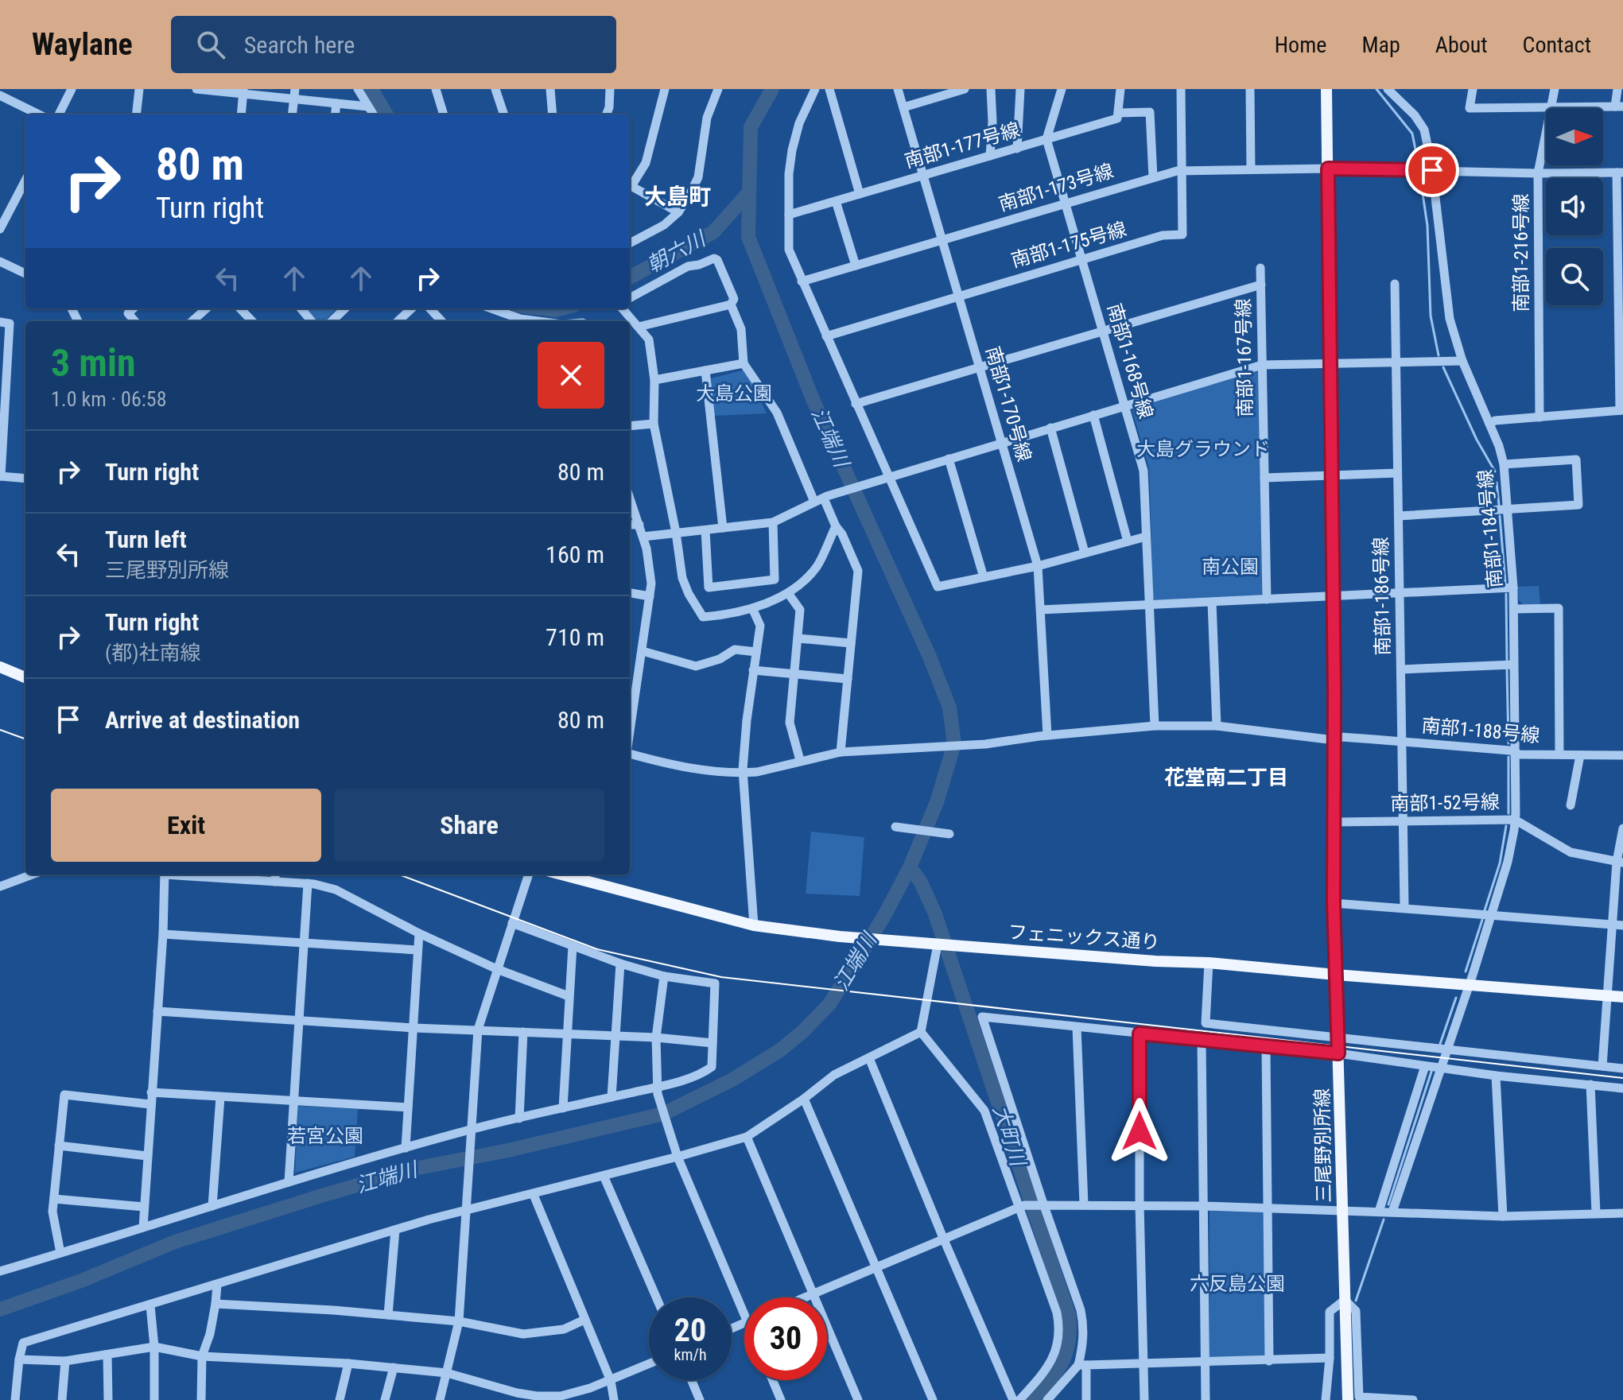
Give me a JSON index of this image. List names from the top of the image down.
{
  "streets": {
    "main road": ["フェニックス通り", "三尾野別所線"],
    "street": [
      "南部1-177号線",
      "南部1-173号線",
      "南部1-175号線",
      "南部1-216号線",
      "南部1-167号線",
      "南部1-168号線",
      "南部1-170号線",
      "南部1-184号線",
      "南部1-186号線",
      "南部1-188号線",
      "南部1-52号線"
    ]
  },
  "crossings": [
    ["南部1-177号線", "南部1-168号線"],
    ["南部1-177号線", "南部1-170号線"],
    ["南部1-173号線", "南部1-175号線"],
    ["南部1-173号線", "南部1-216号線"],
    ["南部1-173号線", "南部1-168号線"],
    ["南部1-173号線", "南部1-170号線"],
    ["南部1-173号線", "南部1-184号線"],
    ["南部1-173号線", "三尾野別所線"],
    ["南部1-175号線", "南部1-168号線"],
    ["南部1-175号線", "南部1-170号線"],
    ["南部1-168号線", "南部1-188号線"],
    ["南部1-170号線", "南部1-188号線"],
    ["南部1-184号線", "南部1-188号線"],
    ["南部1-184号線", "南部1-52号線"],
    ["南部1-184号線", "フェニックス通り"],
    ["南部1-186号線", "南部1-188号線"],
    ["南部1-186号線", "南部1-52号線"],
    ["南部1-188号線", "三尾野別所線"],
    ["南部1-52号線", "三尾野別所線"],
    ["フェニックス通り", "三尾野別所線"]
  ],
  "districts": ["大島町", "花堂南二丁目"],
  "water": ["朝六川", "江端川", "大町川"],
  "parks": [
    "大島公園",
    "大島グラウンド",
    "南公園",
    "若宮公園",
    "六反島公園"
  ],
  "north": "right",
  "page": {
    "header": "Waylane",
    "search": "Search here",
    "nav": [
      "Home",
      "Map",
      "About",
      "Contact"
    ],
    "turn": ["80 m", "Turn right"],
    "heading": ["3 min", "1.0 km · 06:58"],
    "list": [
      {
        "name": "Turn right",
        "value": "80 m"
      },
      {
        "name": "Turn left",
        "note": "三尾野別所線",
        "value": "160 m"
      },
      {
        "name": "Turn right",
        "note": "(都)社南線",
        "value": "710 m"
      },
      {
        "name": "Arrive at destination",
        "value": "80 m"
      }
    ],
    "buttons": ["Exit", "Share"],
    "speed": "20 km/h",
    "limit": "30"
  }
}
